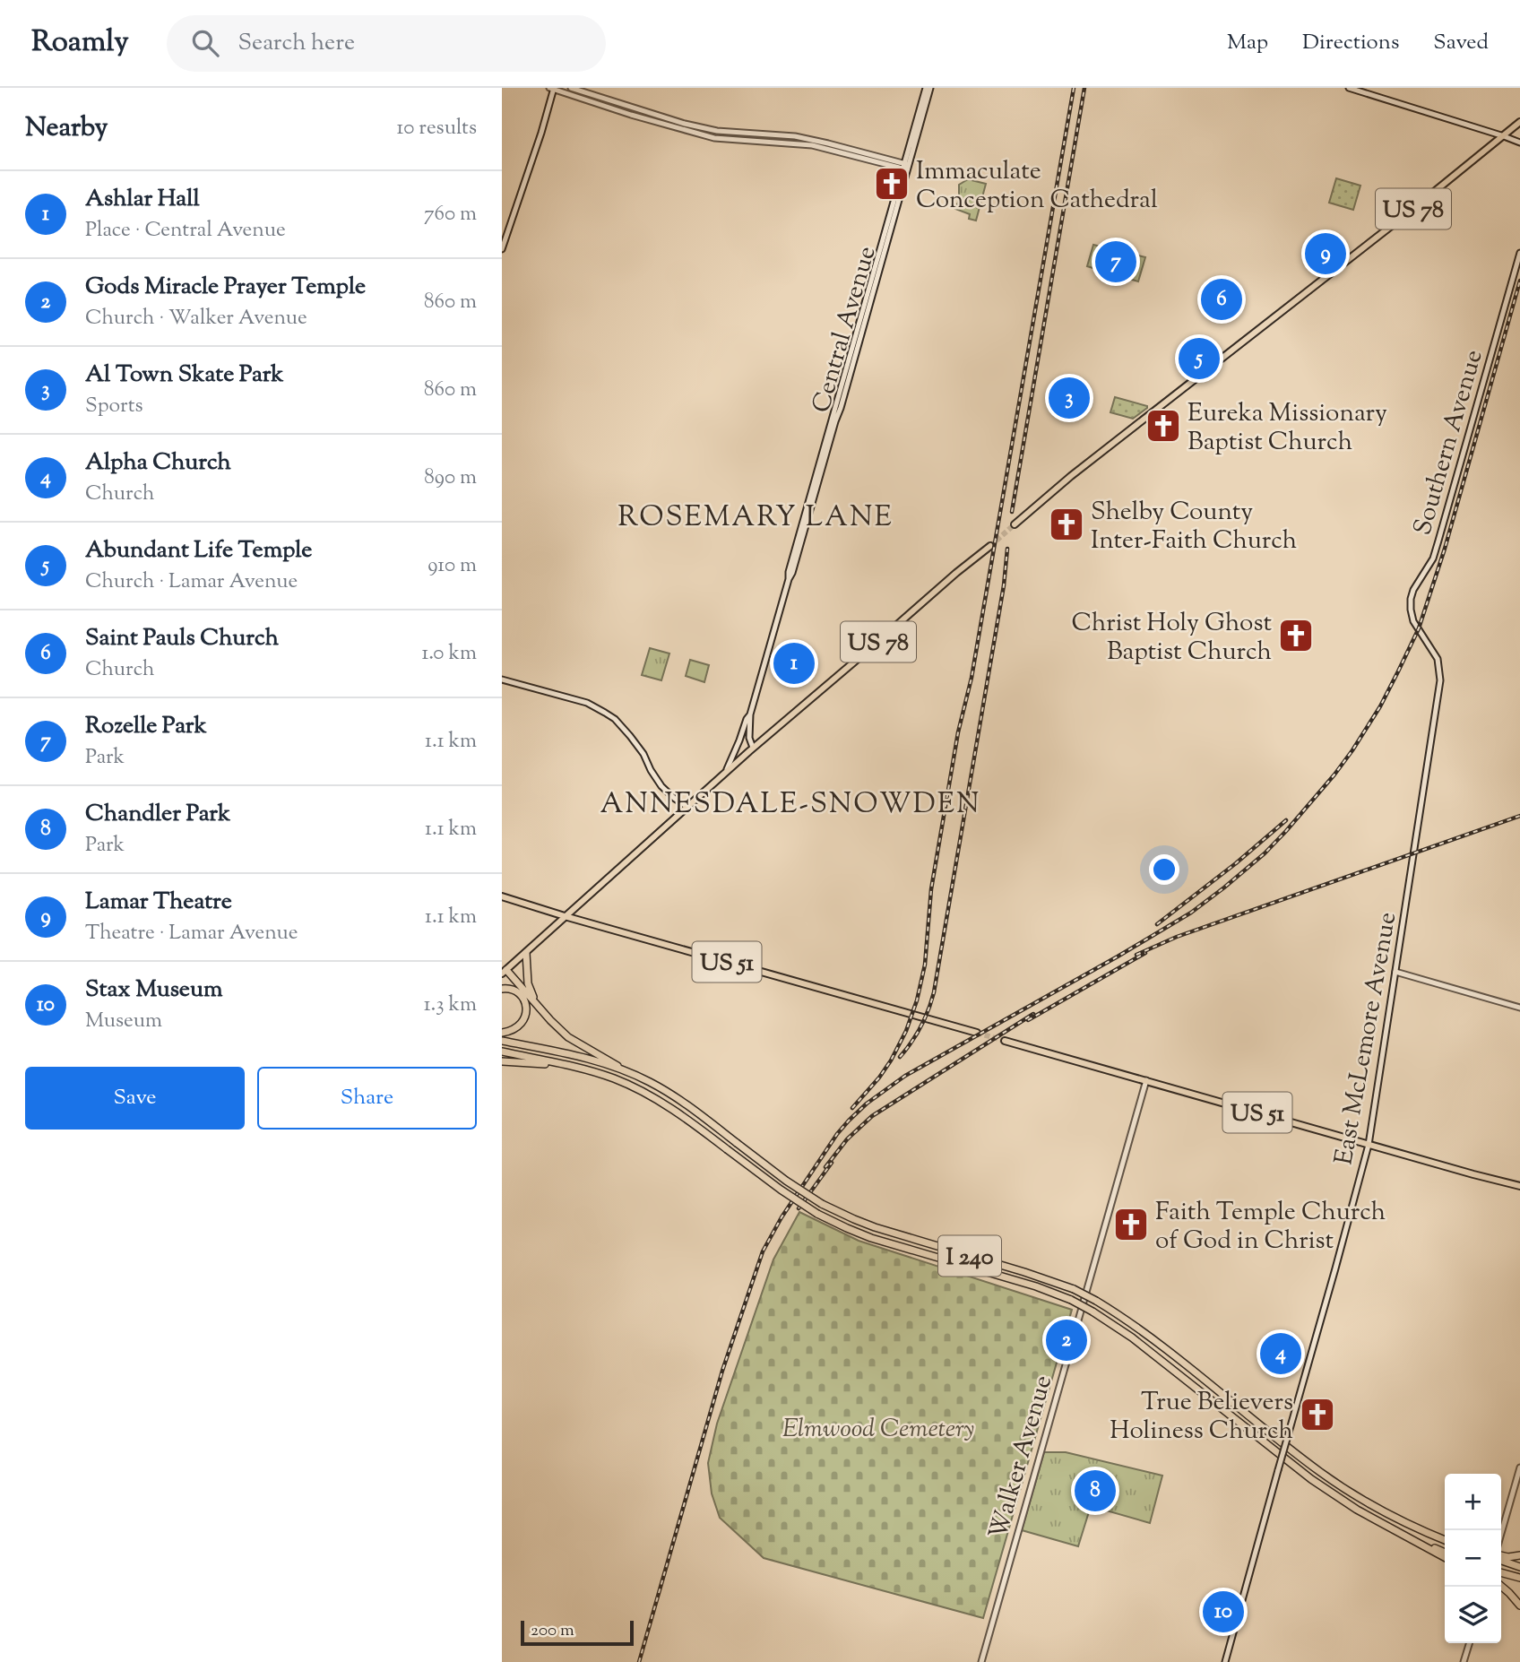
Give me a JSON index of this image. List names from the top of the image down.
{
  "streets": {
    "highway": ["I 240"],
    "main road": [
      "US 78",
      "Central Avenue",
      "Southern Avenue",
      "US 51",
      "East McLemore Avenue",
      "Walker Avenue"
    ]
  },
  "crossings": [
    ["US 78", "Central Avenue"],
    ["US 78", "US 51"],
    ["Southern Avenue", "East McLemore Avenue"],
    ["US 51", "East McLemore Avenue"],
    ["US 51", "Walker Avenue"]
  ],
  "districts": ["ROSEMARY LANE", "ANNESDALE-SNOWDEN"],
  "parks": ["Elmwood Cemetery"],
  "places": {
    "church": [
      "Immaculate Conception Cathedral",
      "Eureka Missionary Baptist Church",
      "Shelby County Inter-Faith Church",
      "Christ Holy Ghost Baptist Church",
      "Faith Temple Church of God in Christ",
      "True Believers Holiness Church"
    ]
  },
  "scale_bar": "200 m",
  "page": {
    "header": "Roamly",
    "search": "Search here",
    "nav": ["Map", "Directions", "Saved"],
    "heading": ["Nearby", "10 results"],
    "list": [
      {
        "mark": "1",
        "name": "Ashlar Hall",
        "note": "Place · Central Avenue",
        "value": "760 m"
      },
      {
        "mark": "2",
        "name": "Gods Miracle Prayer Temple",
        "note": "Church · Walker Avenue",
        "value": "860 m"
      },
      {
        "mark": "3",
        "name": "Al Town Skate Park",
        "note": "Sports",
        "value": "860 m"
      },
      {
        "mark": "4",
        "name": "Alpha Church",
        "note": "Church",
        "value": "890 m"
      },
      {
        "mark": "5",
        "name": "Abundant Life Temple",
        "note": "Church · Lamar Avenue",
        "value": "910 m"
      },
      {
        "mark": "6",
        "name": "Saint Pauls Church",
        "note": "Church",
        "value": "1.0 km"
      },
      {
        "mark": "7",
        "name": "Rozelle Park",
        "note": "Park",
        "value": "1.1 km"
      },
      {
        "mark": "8",
        "name": "Chandler Park",
        "note": "Park",
        "value": "1.1 km"
      },
      {
        "mark": "9",
        "name": "Lamar Theatre",
        "note": "Theatre · Lamar Avenue",
        "value": "1.1 km"
      },
      {
        "mark": "10",
        "name": "Stax Museum",
        "note": "Museum",
        "value": "1.3 km"
      }
    ],
    "pins": [
      "9",
      "7",
      "6",
      "5",
      "3",
      "1",
      "2",
      "4",
      "8",
      "10"
    ],
    "buttons": ["Save", "Share"],
    "map_buttons": ["+", "−"],
    "scale": "200 m"
  }
}
